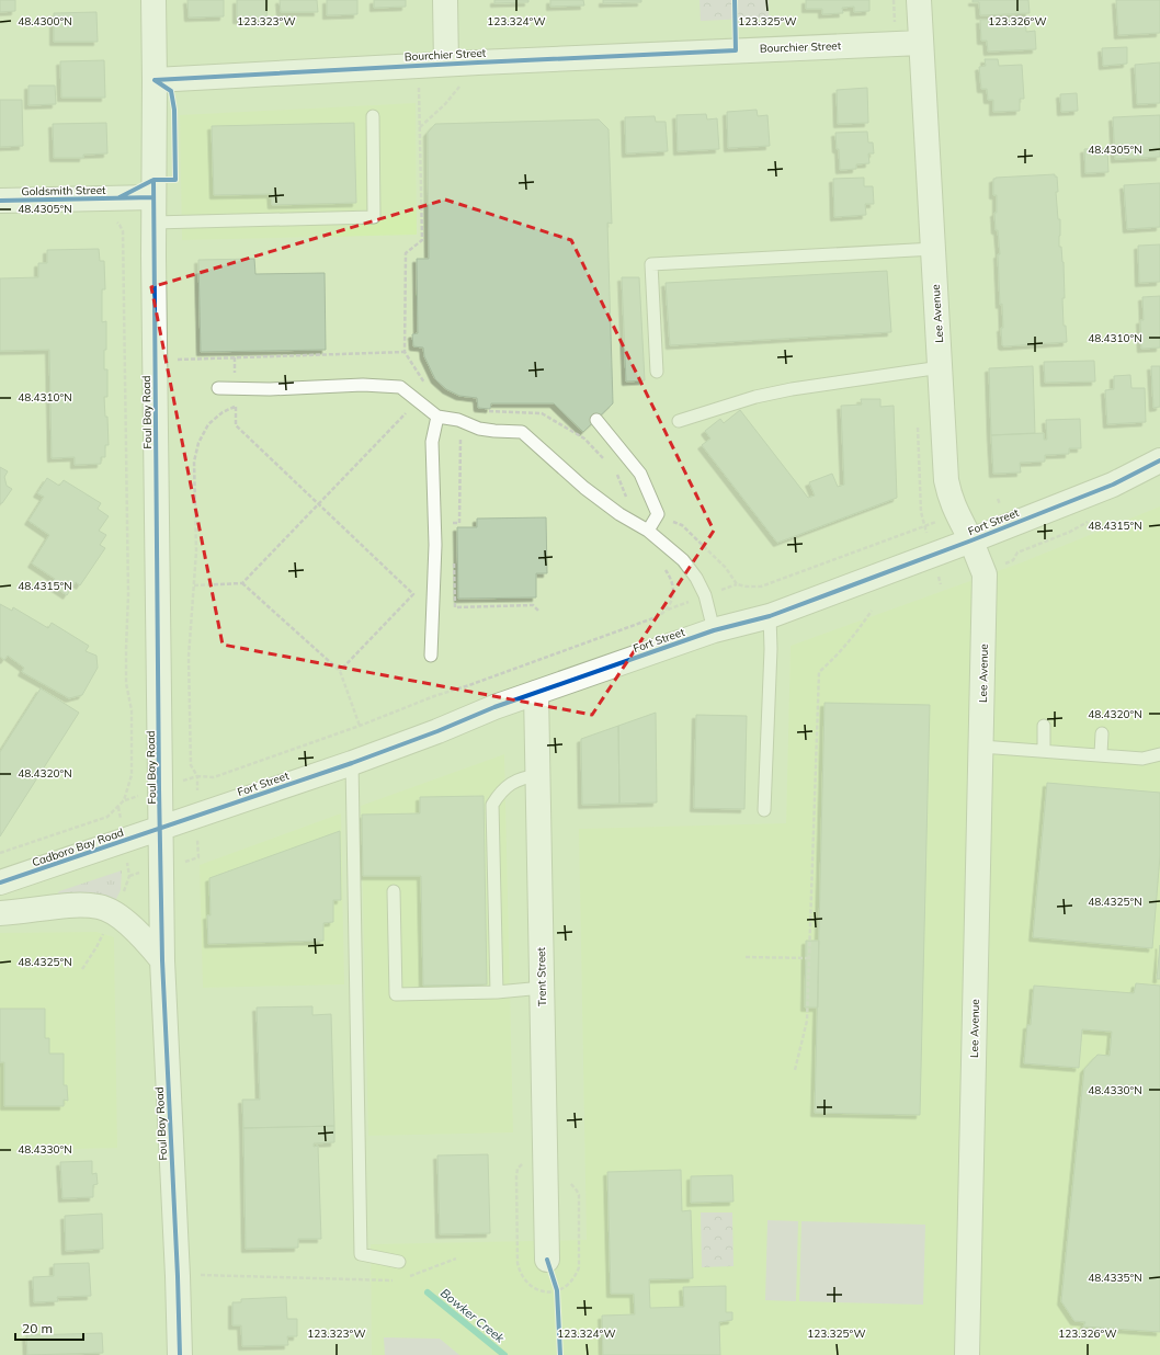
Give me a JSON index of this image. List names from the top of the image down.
{
  "streets": {
    "street": [
      "Bourchier Street",
      "Goldsmith Street",
      "Lee Avenue",
      "Foul Bay Road",
      "Fort Street",
      "Cadboro Bay Road",
      "Trent Street"
    ]
  },
  "crossings": [
    ["Bourchier Street", "Lee Avenue"],
    ["Bourchier Street", "Foul Bay Road"],
    ["Goldsmith Street", "Foul Bay Road"],
    ["Lee Avenue", "Fort Street"],
    ["Foul Bay Road", "Fort Street"],
    ["Foul Bay Road", "Cadboro Bay Road"],
    ["Fort Street", "Cadboro Bay Road"],
    ["Fort Street", "Trent Street"]
  ],
  "water": ["Bowker Creek"],
  "scale_bar": "20 m",
  "coordinates": [
    "48.4300°N",
    "123.323°W",
    "123.324°W",
    "123.325°W",
    "123.326°W",
    "48.4305°N",
    "48.4310°N",
    "48.4315°N",
    "48.4320°N",
    "48.4325°N",
    "48.4330°N",
    "48.4335°N"
  ]
}
